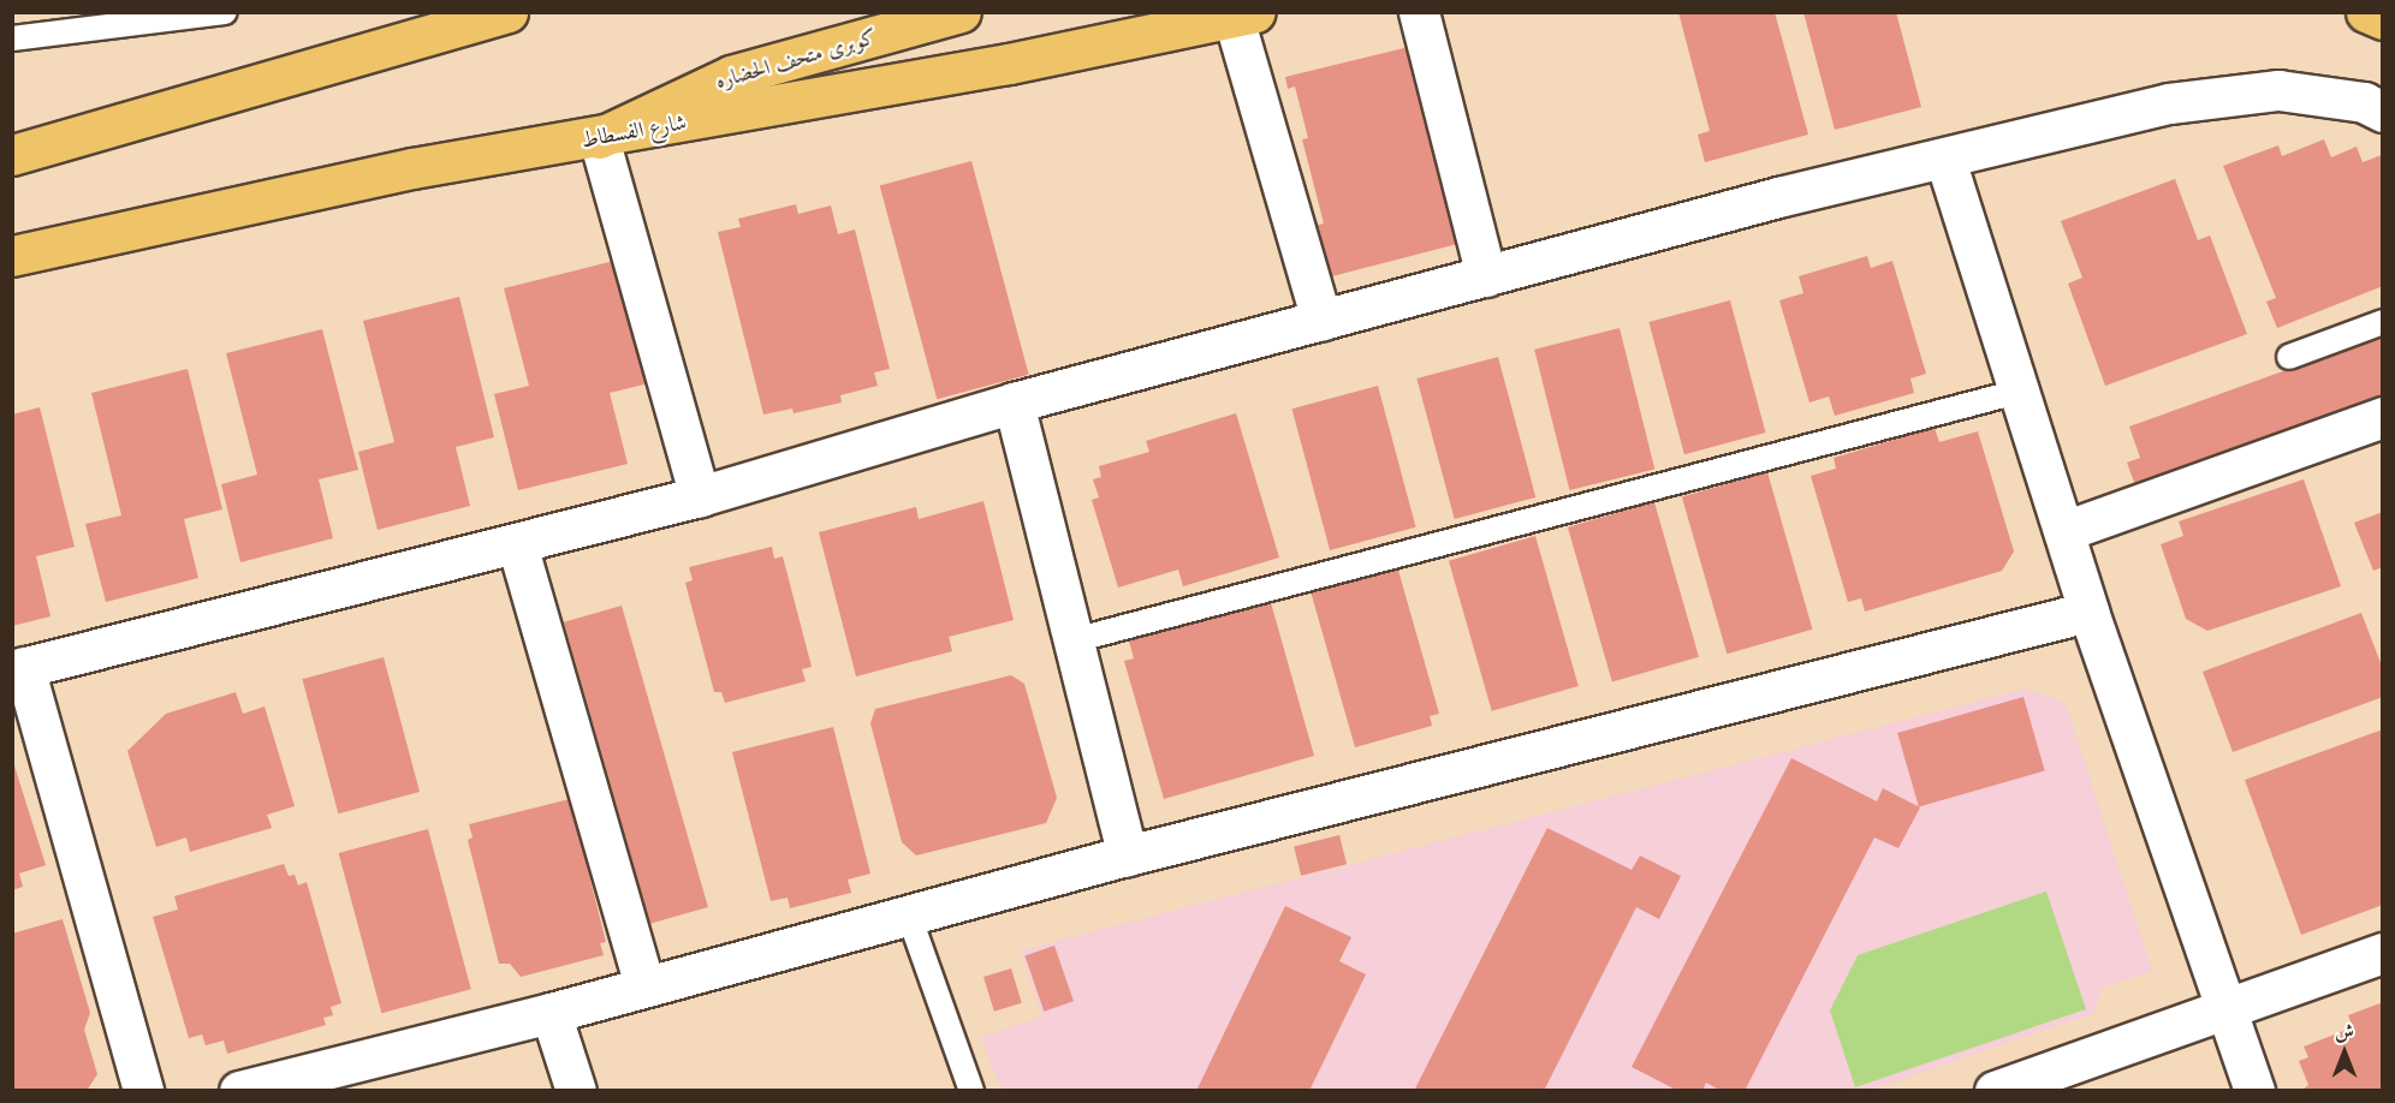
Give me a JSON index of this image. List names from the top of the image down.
{
  "streets": {
    "main road": ["كوبرى متحف الحضاره", "شارع الفسطاط"]
  },
  "crossings": [
    ["كوبرى متحف الحضاره", "شارع الفسطاط"]
  ],
  "north": "top"
}
